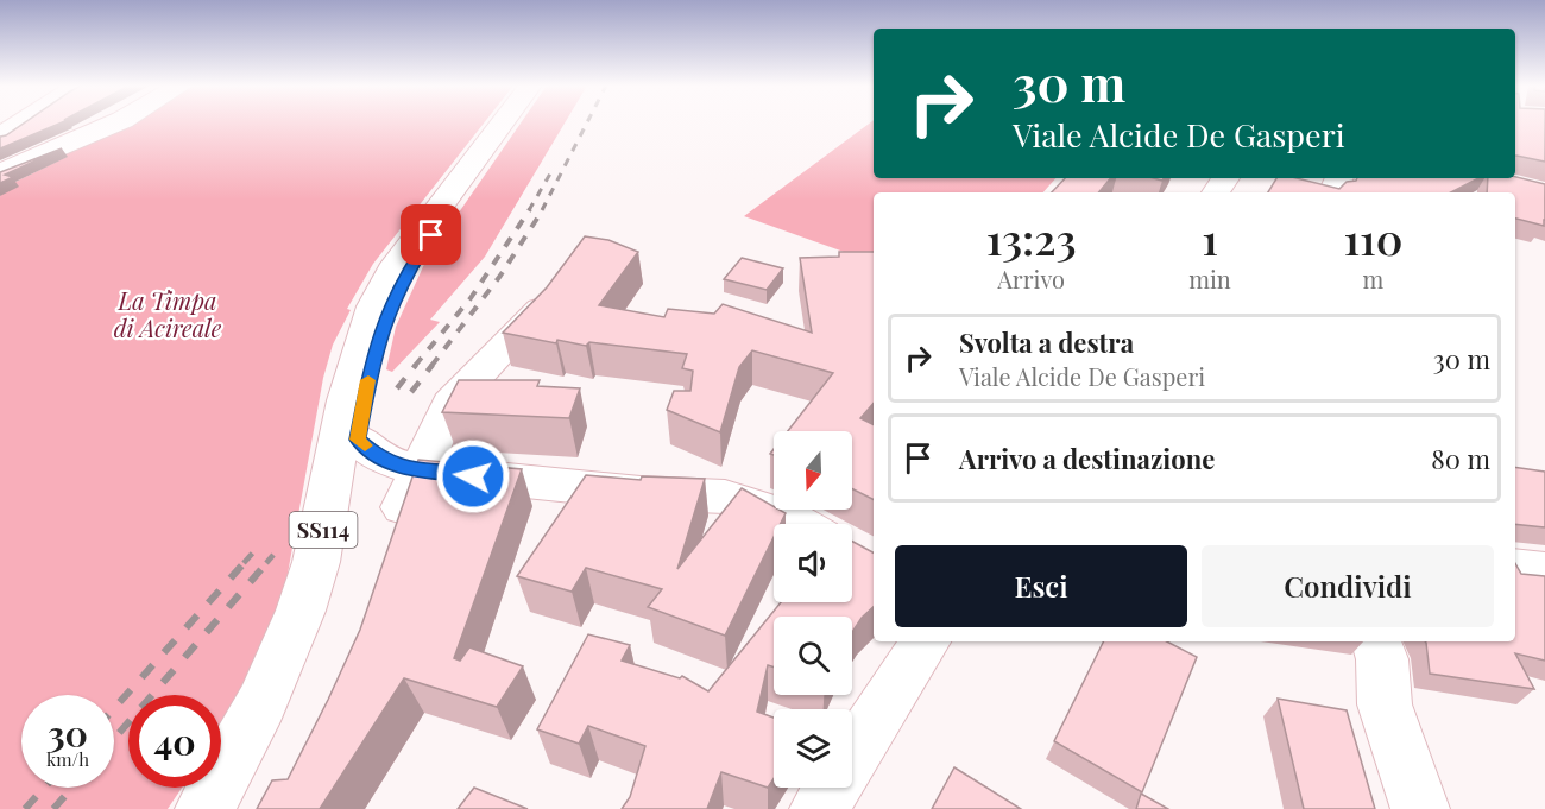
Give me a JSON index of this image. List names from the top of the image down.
{
  "streets": {
    "main road": ["SS114"]
  },
  "parks": ["La Timpa di Acireale"],
  "north": "bottom",
  "page": {
    "turn": ["30 m", "Viale Alcide De Gasperi"],
    "eta": [
      "13:23",
      "Arrivo",
      "1",
      "min",
      "110",
      "m"
    ],
    "list": [
      {
        "name": "Svolta a destra",
        "note": "Viale Alcide De Gasperi",
        "value": "30 m"
      },
      {
        "name": "Arrivo a destinazione",
        "value": "80 m"
      }
    ],
    "buttons": ["Esci", "Condividi"],
    "speed": "30 km/h",
    "limit": "40"
  }
}
